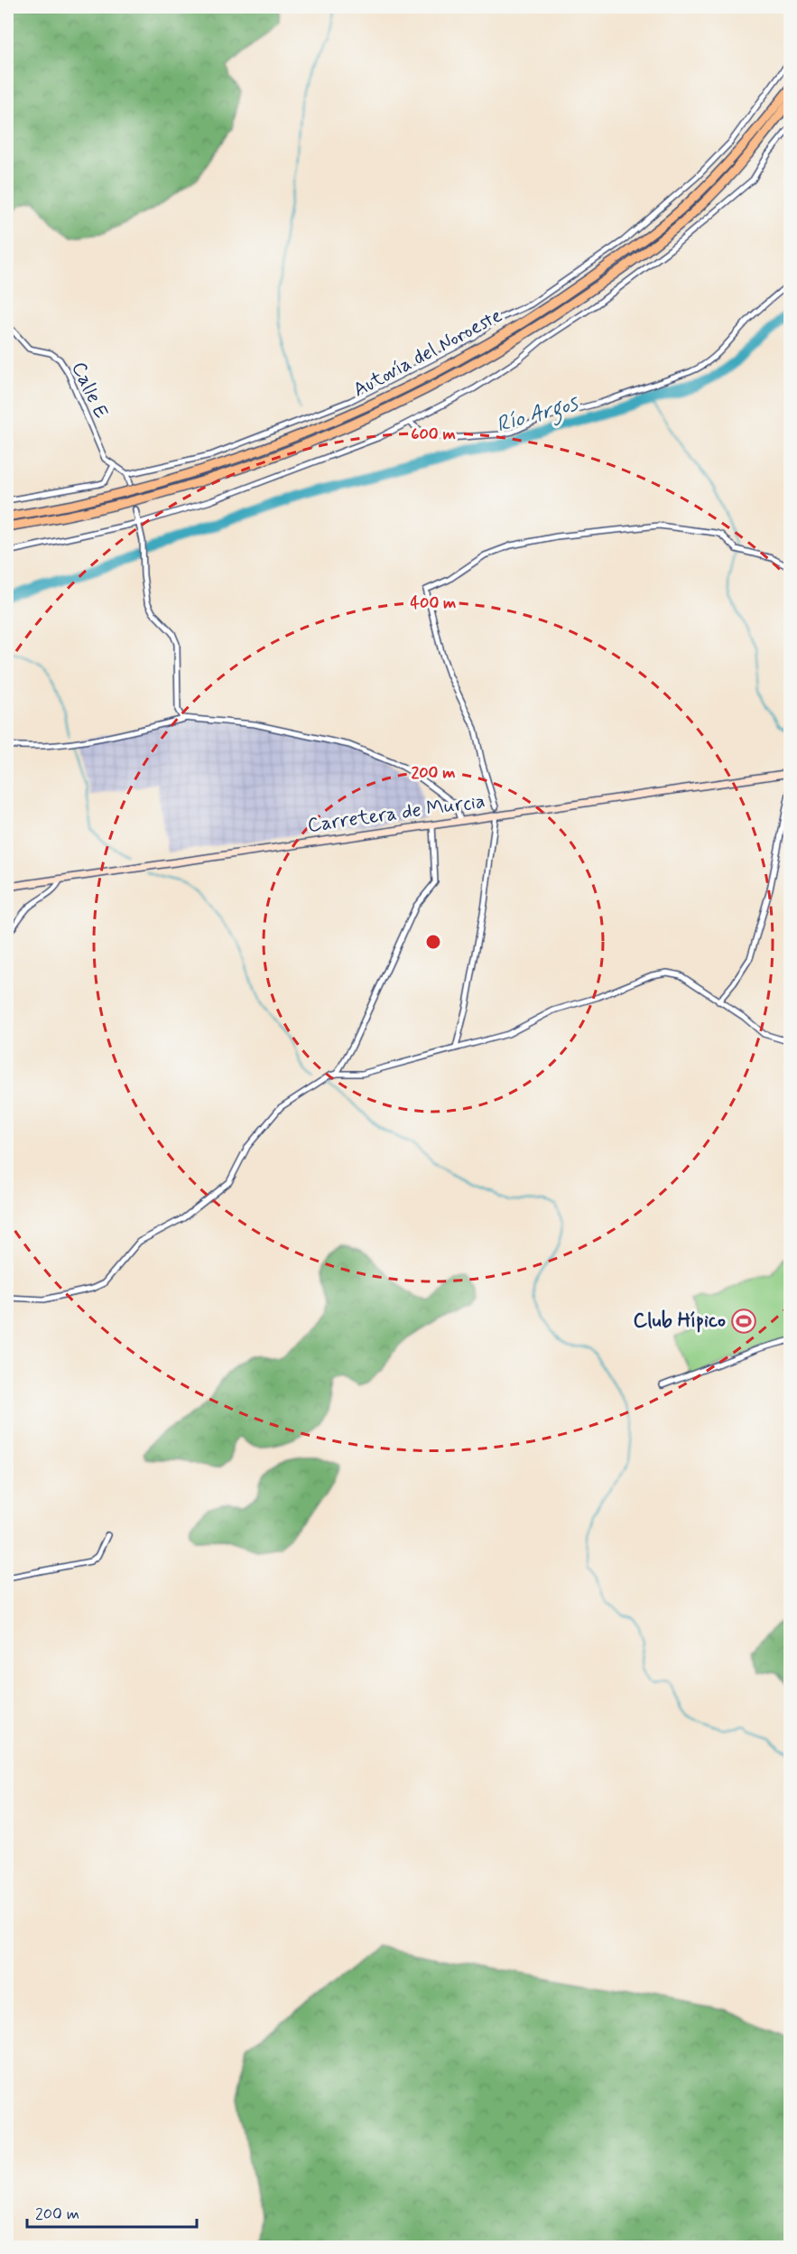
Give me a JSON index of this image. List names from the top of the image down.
{
  "streets": {
    "highway": ["Autovía del Noroeste"],
    "main road": ["Carretera de Murcia"],
    "street": ["Calle E"]
  },
  "water": ["Río Argos"],
  "places": {
    "sports": ["Club Hípico"]
  },
  "scale_bar": "200 m",
  "rings": ["600 m", "400 m", "200 m"]
}
